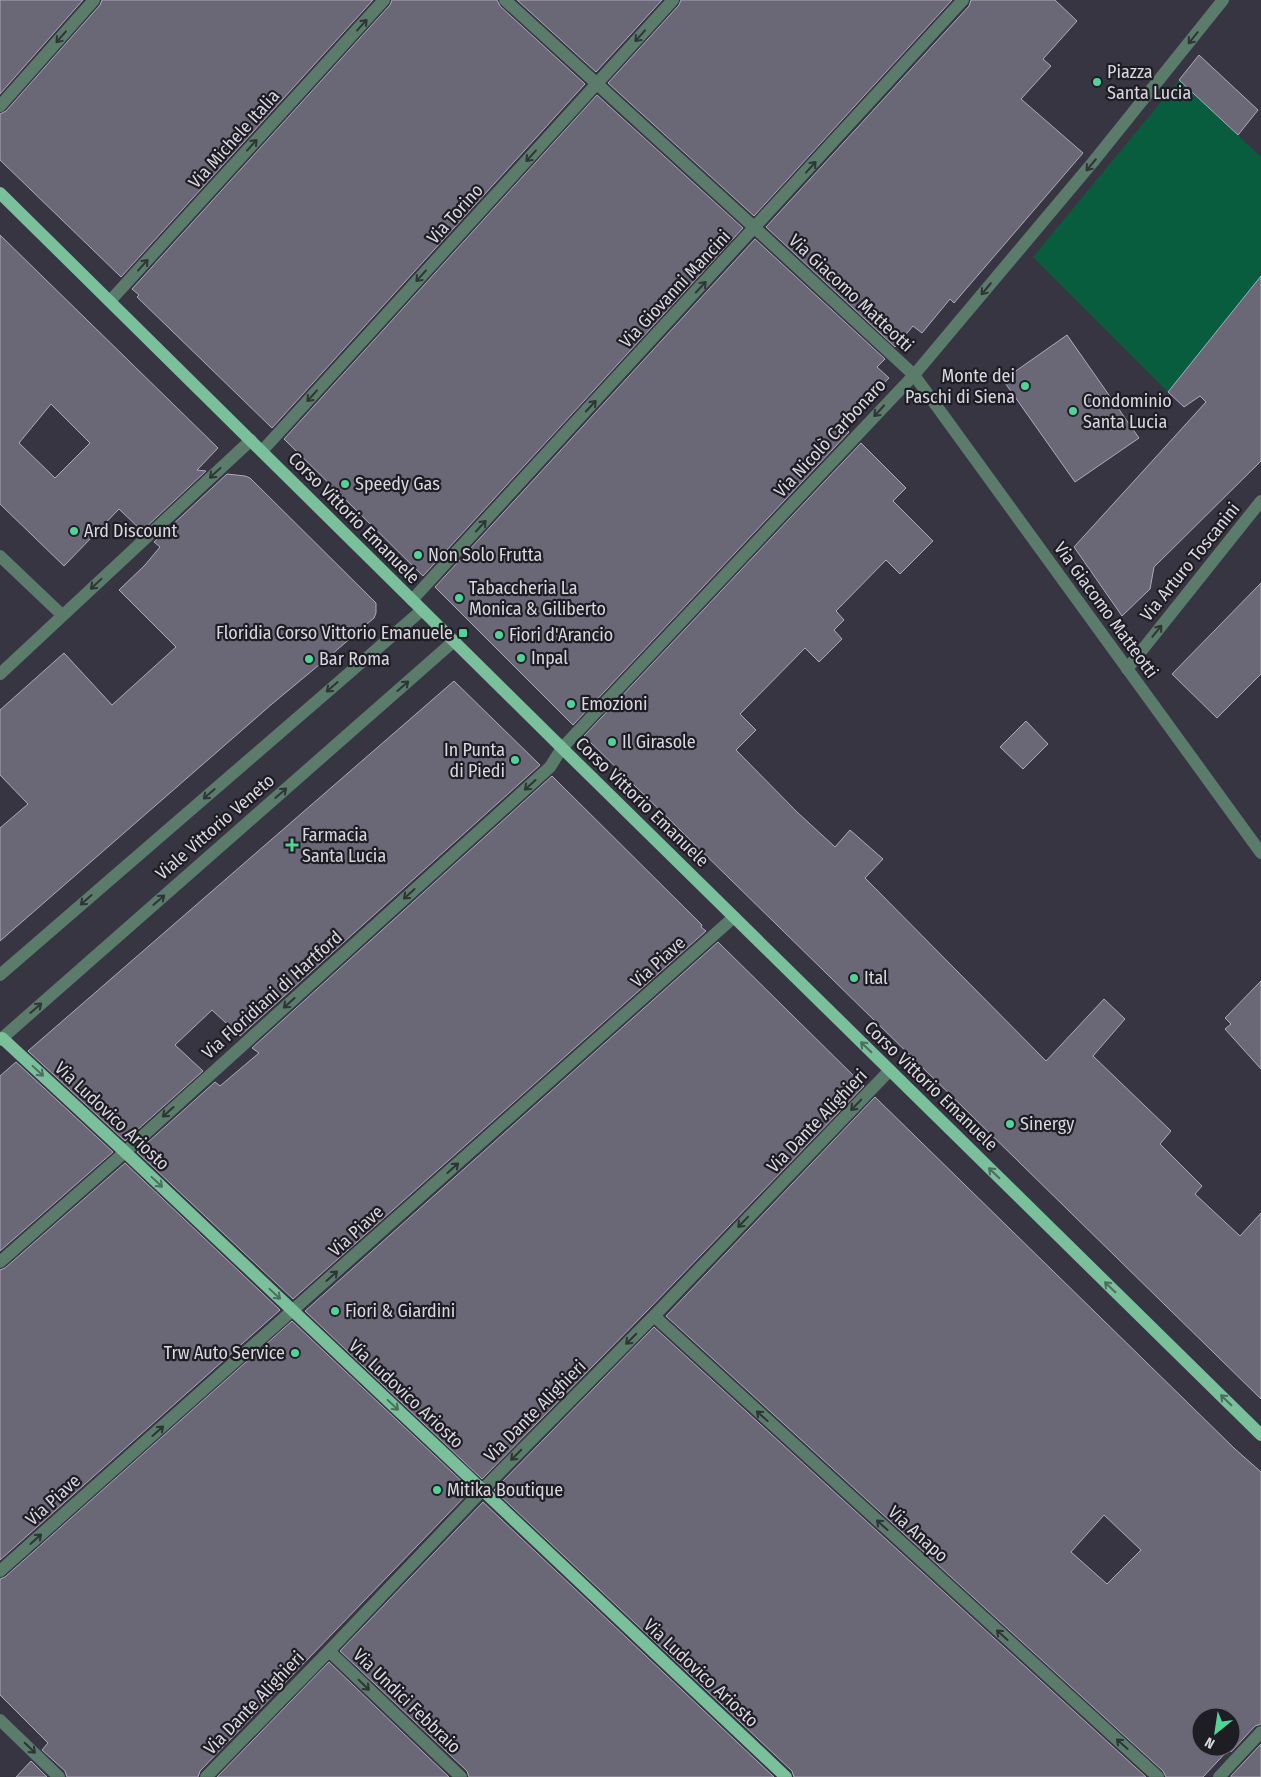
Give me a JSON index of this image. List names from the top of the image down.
{
  "streets": {
    "main road": ["Corso Vittorio Emanuele", "Via Ludovico Ariosto"],
    "street": [
      "Via Michele Italia",
      "Via Torino",
      "Via Giovanni Mancini",
      "Via Giacomo Matteotti",
      "Via Nicolò Carbonaro",
      "Via Arturo Toscanini",
      "Viale Vittorio Veneto",
      "Via Piave",
      "Via Floridiani di Hartford",
      "Via Dante Alighieri",
      "Via Anapo",
      "Via Undici Febbraio"
    ]
  },
  "crossings": [
    ["Via Michele Italia", "Corso Vittorio Emanuele"],
    ["Via Torino", "Via Giacomo Matteotti"],
    ["Via Torino", "Corso Vittorio Emanuele"],
    ["Via Giovanni Mancini", "Via Giacomo Matteotti"],
    ["Via Giovanni Mancini", "Corso Vittorio Emanuele"],
    ["Via Giacomo Matteotti", "Via Nicolò Carbonaro"],
    ["Via Giacomo Matteotti", "Via Arturo Toscanini"],
    ["Via Nicolò Carbonaro", "Corso Vittorio Emanuele"],
    ["Via Nicolò Carbonaro", "Via Floridiani di Hartford"],
    ["Corso Vittorio Emanuele", "Viale Vittorio Veneto"],
    ["Corso Vittorio Emanuele", "Via Piave"],
    ["Corso Vittorio Emanuele", "Via Floridiani di Hartford"],
    ["Corso Vittorio Emanuele", "Via Dante Alighieri"],
    ["Viale Vittorio Veneto", "Via Ludovico Ariosto"],
    ["Via Piave", "Via Ludovico Ariosto"],
    ["Via Floridiani di Hartford", "Via Ludovico Ariosto"],
    ["Via Ludovico Ariosto", "Via Dante Alighieri"],
    ["Via Dante Alighieri", "Via Anapo"],
    ["Via Dante Alighieri", "Via Undici Febbraio"]
  ],
  "one_way": [
    "Via Michele Italia",
    "Via Torino",
    "Via Giovanni Mancini",
    "Via Nicolò Carbonaro",
    "Corso Vittorio Emanuele",
    "Via Arturo Toscanini",
    "Via Piave",
    "Via Floridiani di Hartford",
    "Via Ludovico Ariosto",
    "Via Dante Alighieri",
    "Via Anapo",
    "Via Undici Febbraio"
  ],
  "places": {
    "other": [
      "Piazza Santa Lucia",
      "Monte dei Paschi di Siena",
      "Condominio Santa Lucia",
      "Speedy Gas",
      "Ard Discount",
      "Non Solo Frutta",
      "Tabaccheria La Monica & Giliberto",
      "Fiori d'Arancio",
      "Inpal",
      "Bar Roma",
      "Emozioni",
      "Il Girasole",
      "In Punta di Piedi",
      "Ital",
      "Sinergy",
      "Fiori & Giardini",
      "Trw Auto Service",
      "Mitika Boutique"
    ],
    "transit": ["Floridia Corso Vittorio Emanuele"],
    "health": ["Farmacia Santa Lucia"]
  },
  "north": "bottom left"
}
